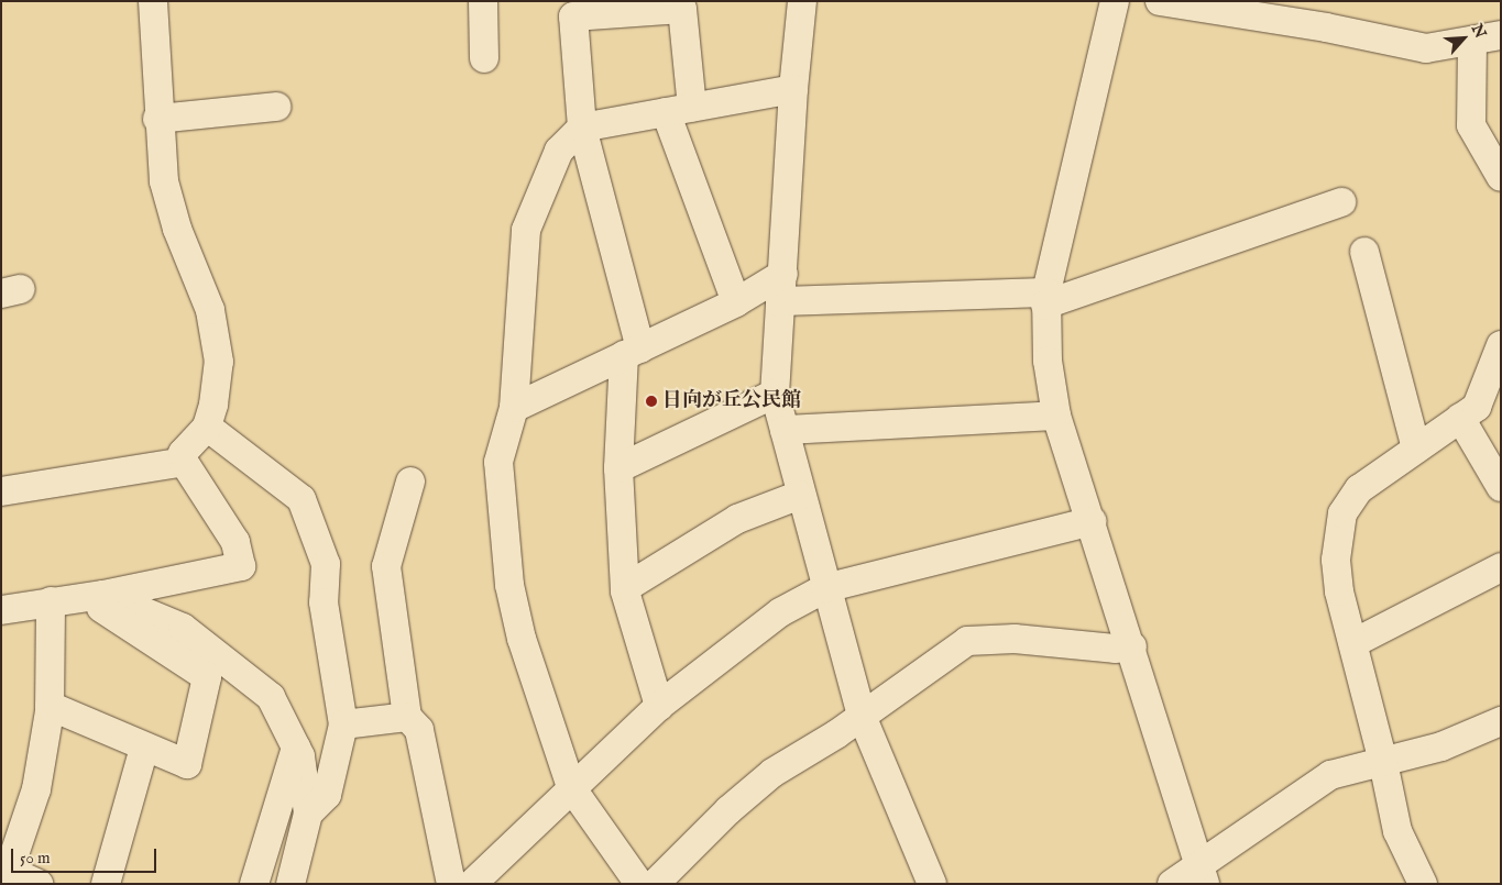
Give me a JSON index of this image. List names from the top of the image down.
{
  "places": ["日向が丘公民館"],
  "scale_bar": "50 m",
  "north": "top right"
}
